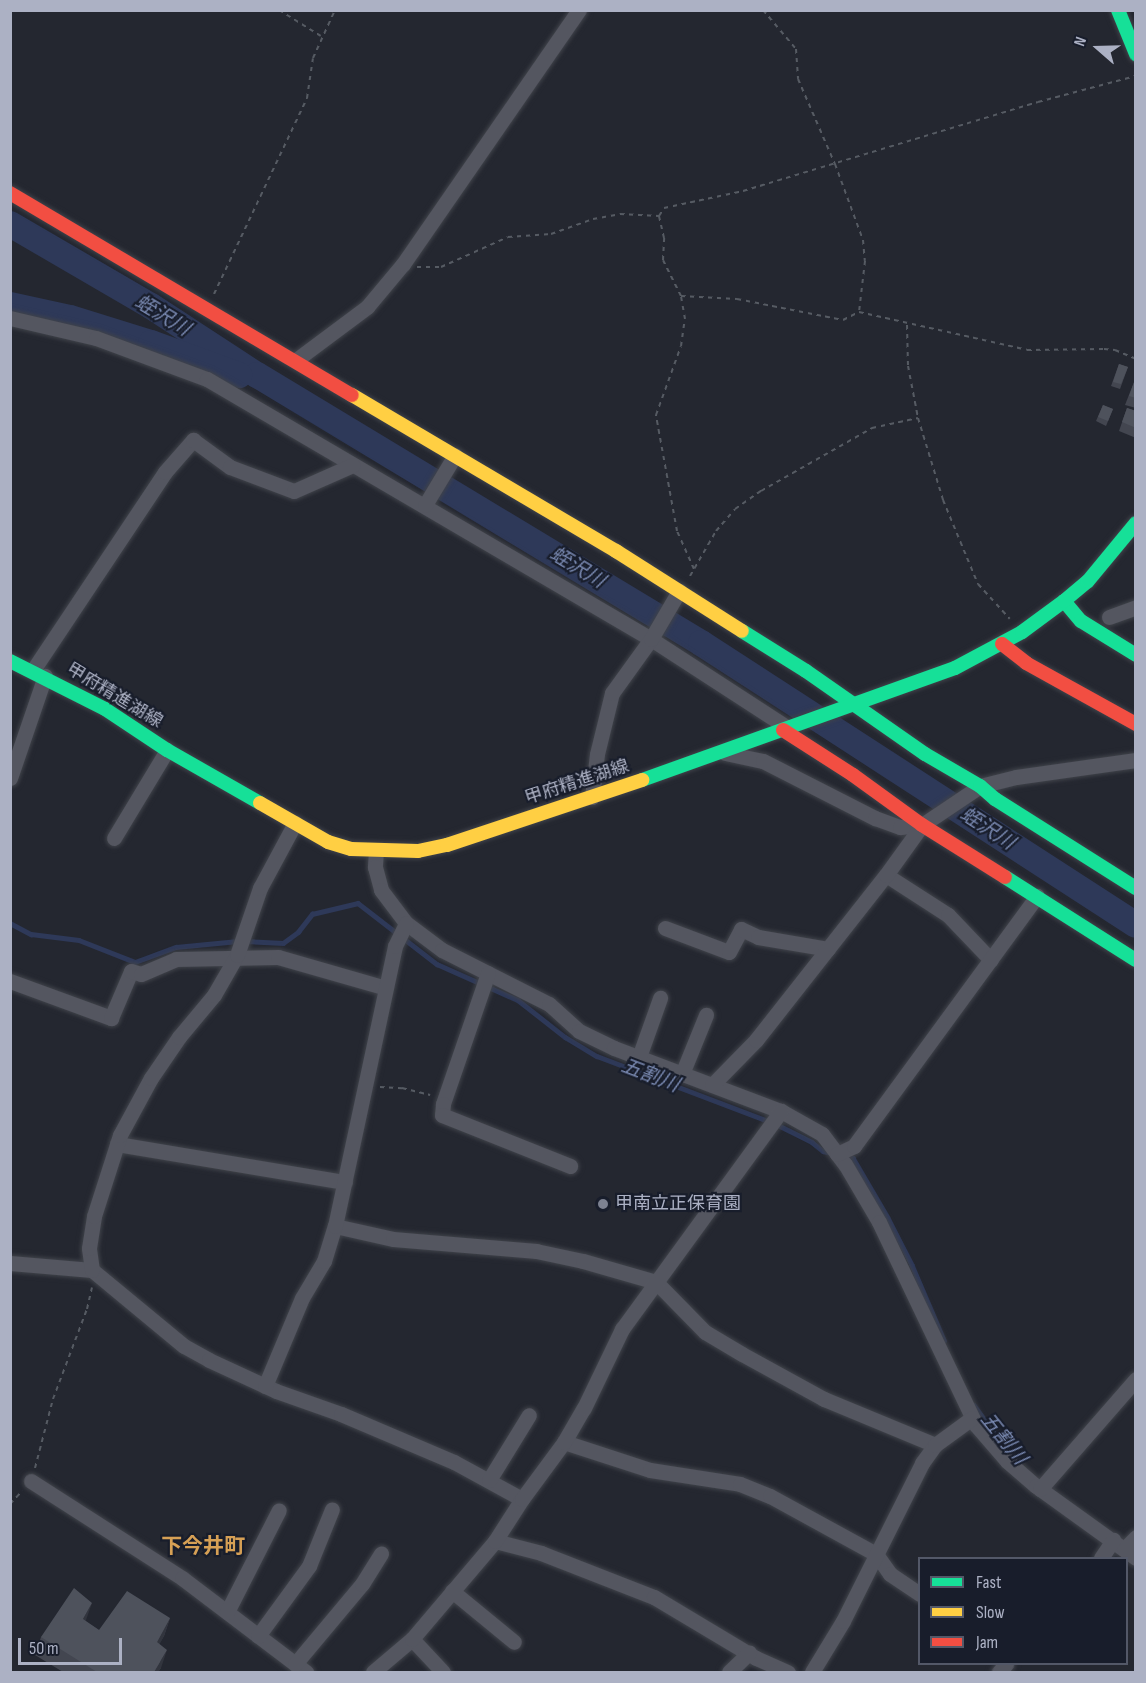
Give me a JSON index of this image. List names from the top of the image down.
{
  "streets": {
    "main road": ["甲府精進湖線"]
  },
  "districts": ["下今井町"],
  "water": ["蛭沢川", "五割川"],
  "places": ["甲南立正保育園"],
  "legend": ["Fast", "Slow", "Jam"],
  "scale_bar": "50 m",
  "north": "left"
}
